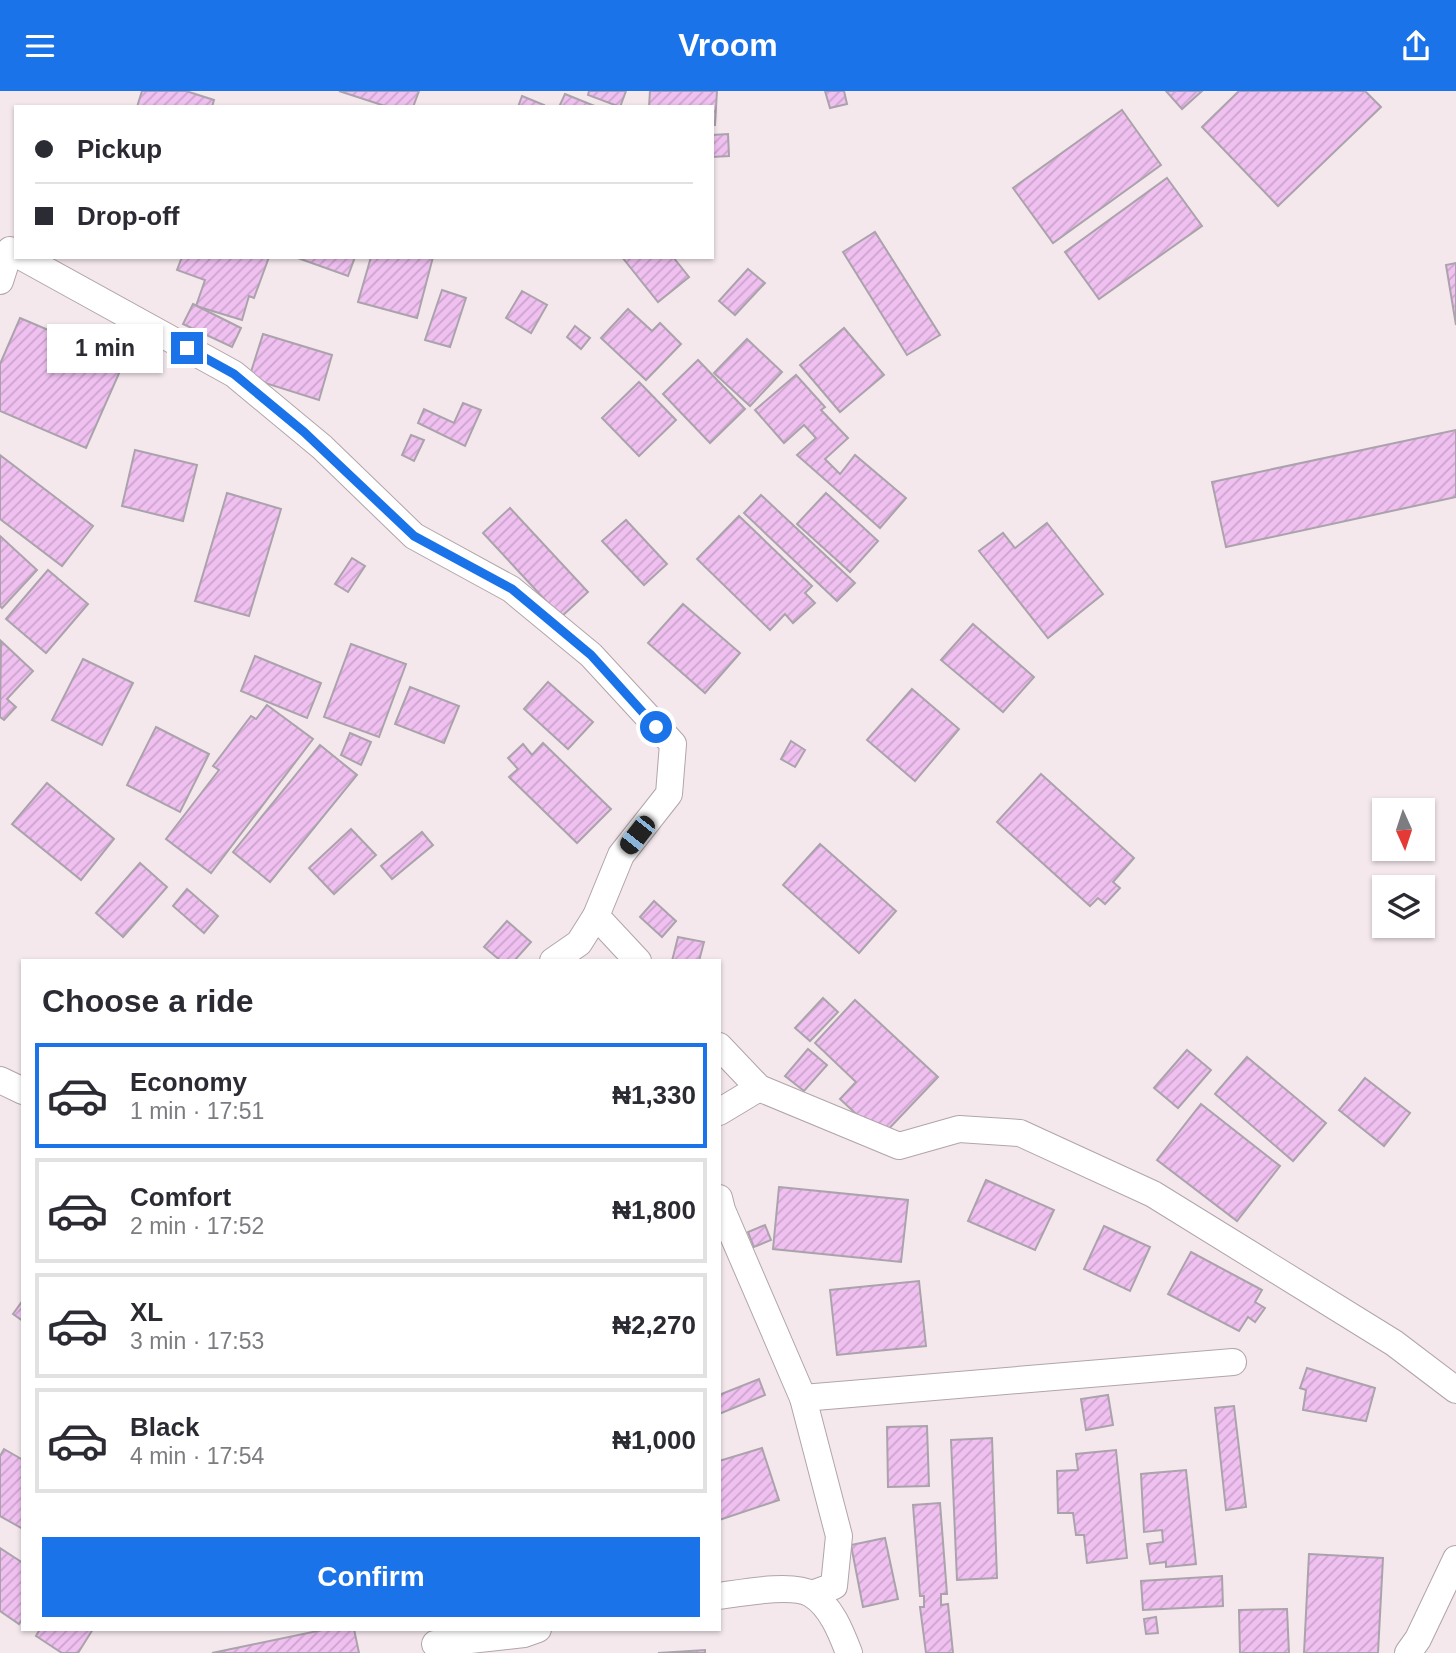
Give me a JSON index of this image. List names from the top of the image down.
{
  "north": "bottom",
  "page": {
    "header": "Vroom",
    "banner": ["Pickup", "Drop-off"],
    "bubble": "1 min",
    "heading": "Choose a ride",
    "list": [
      {
        "name": "Economy",
        "note": "1 min · 17:51",
        "value": "₦1,330"
      },
      {
        "name": "Comfort",
        "note": "2 min · 17:52",
        "value": "₦1,800"
      },
      {
        "name": "XL",
        "note": "3 min · 17:53",
        "value": "₦2,270"
      },
      {
        "name": "Black",
        "note": "4 min · 17:54",
        "value": "₦1,000"
      }
    ],
    "buttons": "Confirm"
  }
}
